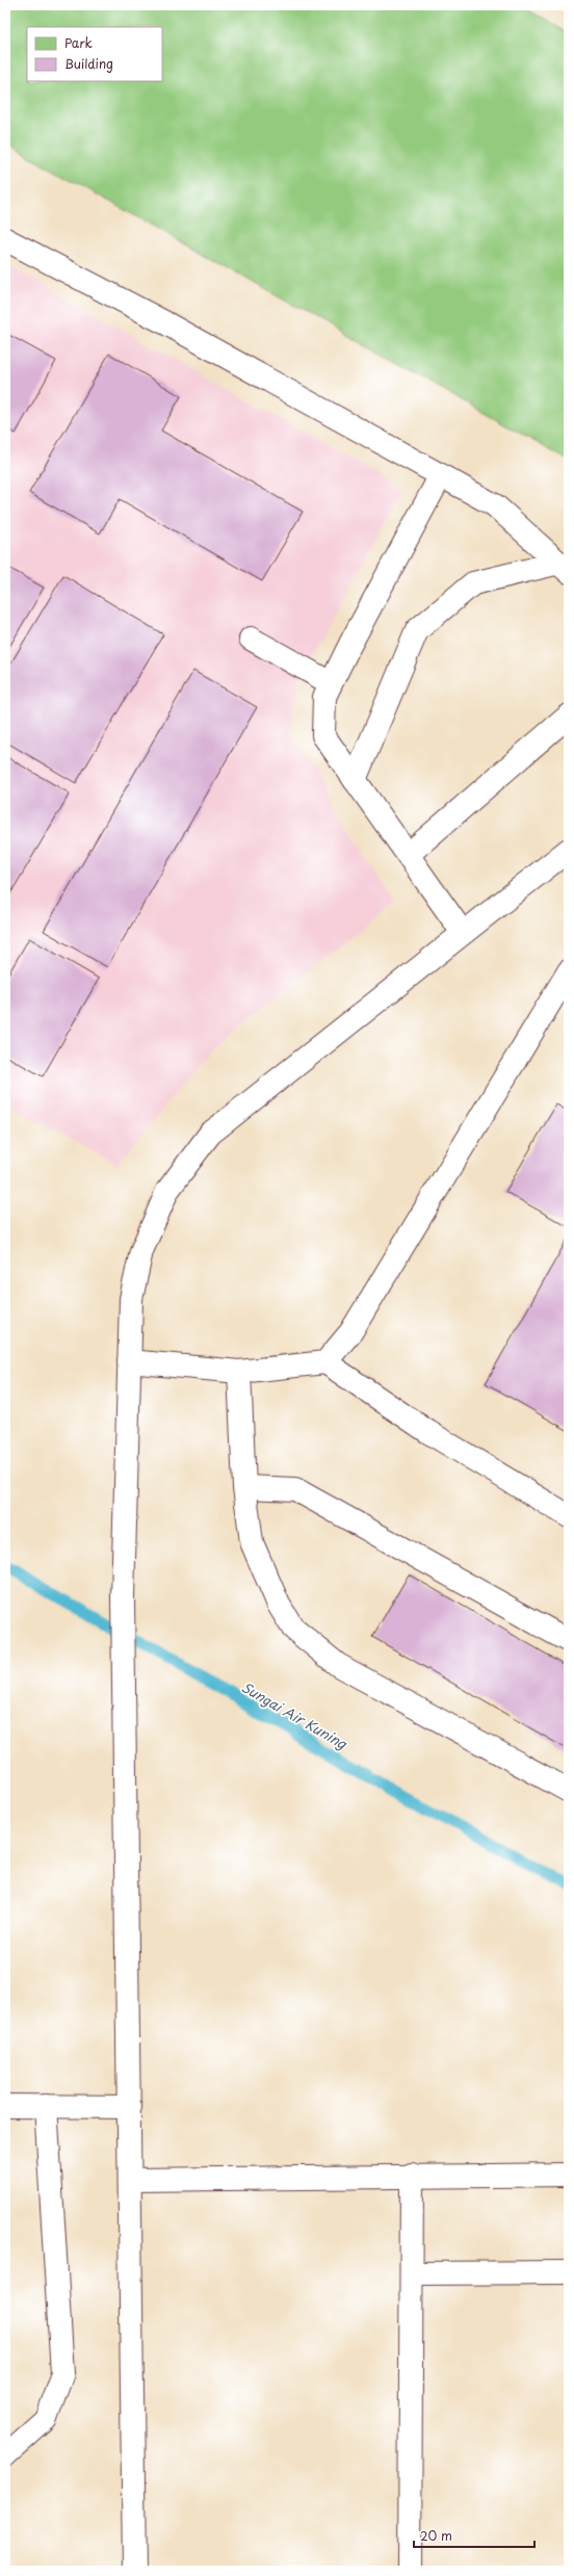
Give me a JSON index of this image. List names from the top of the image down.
{
  "water": ["Sungai Air Kuning"],
  "legend": ["Park", "Building"],
  "scale_bar": "20 m"
}
